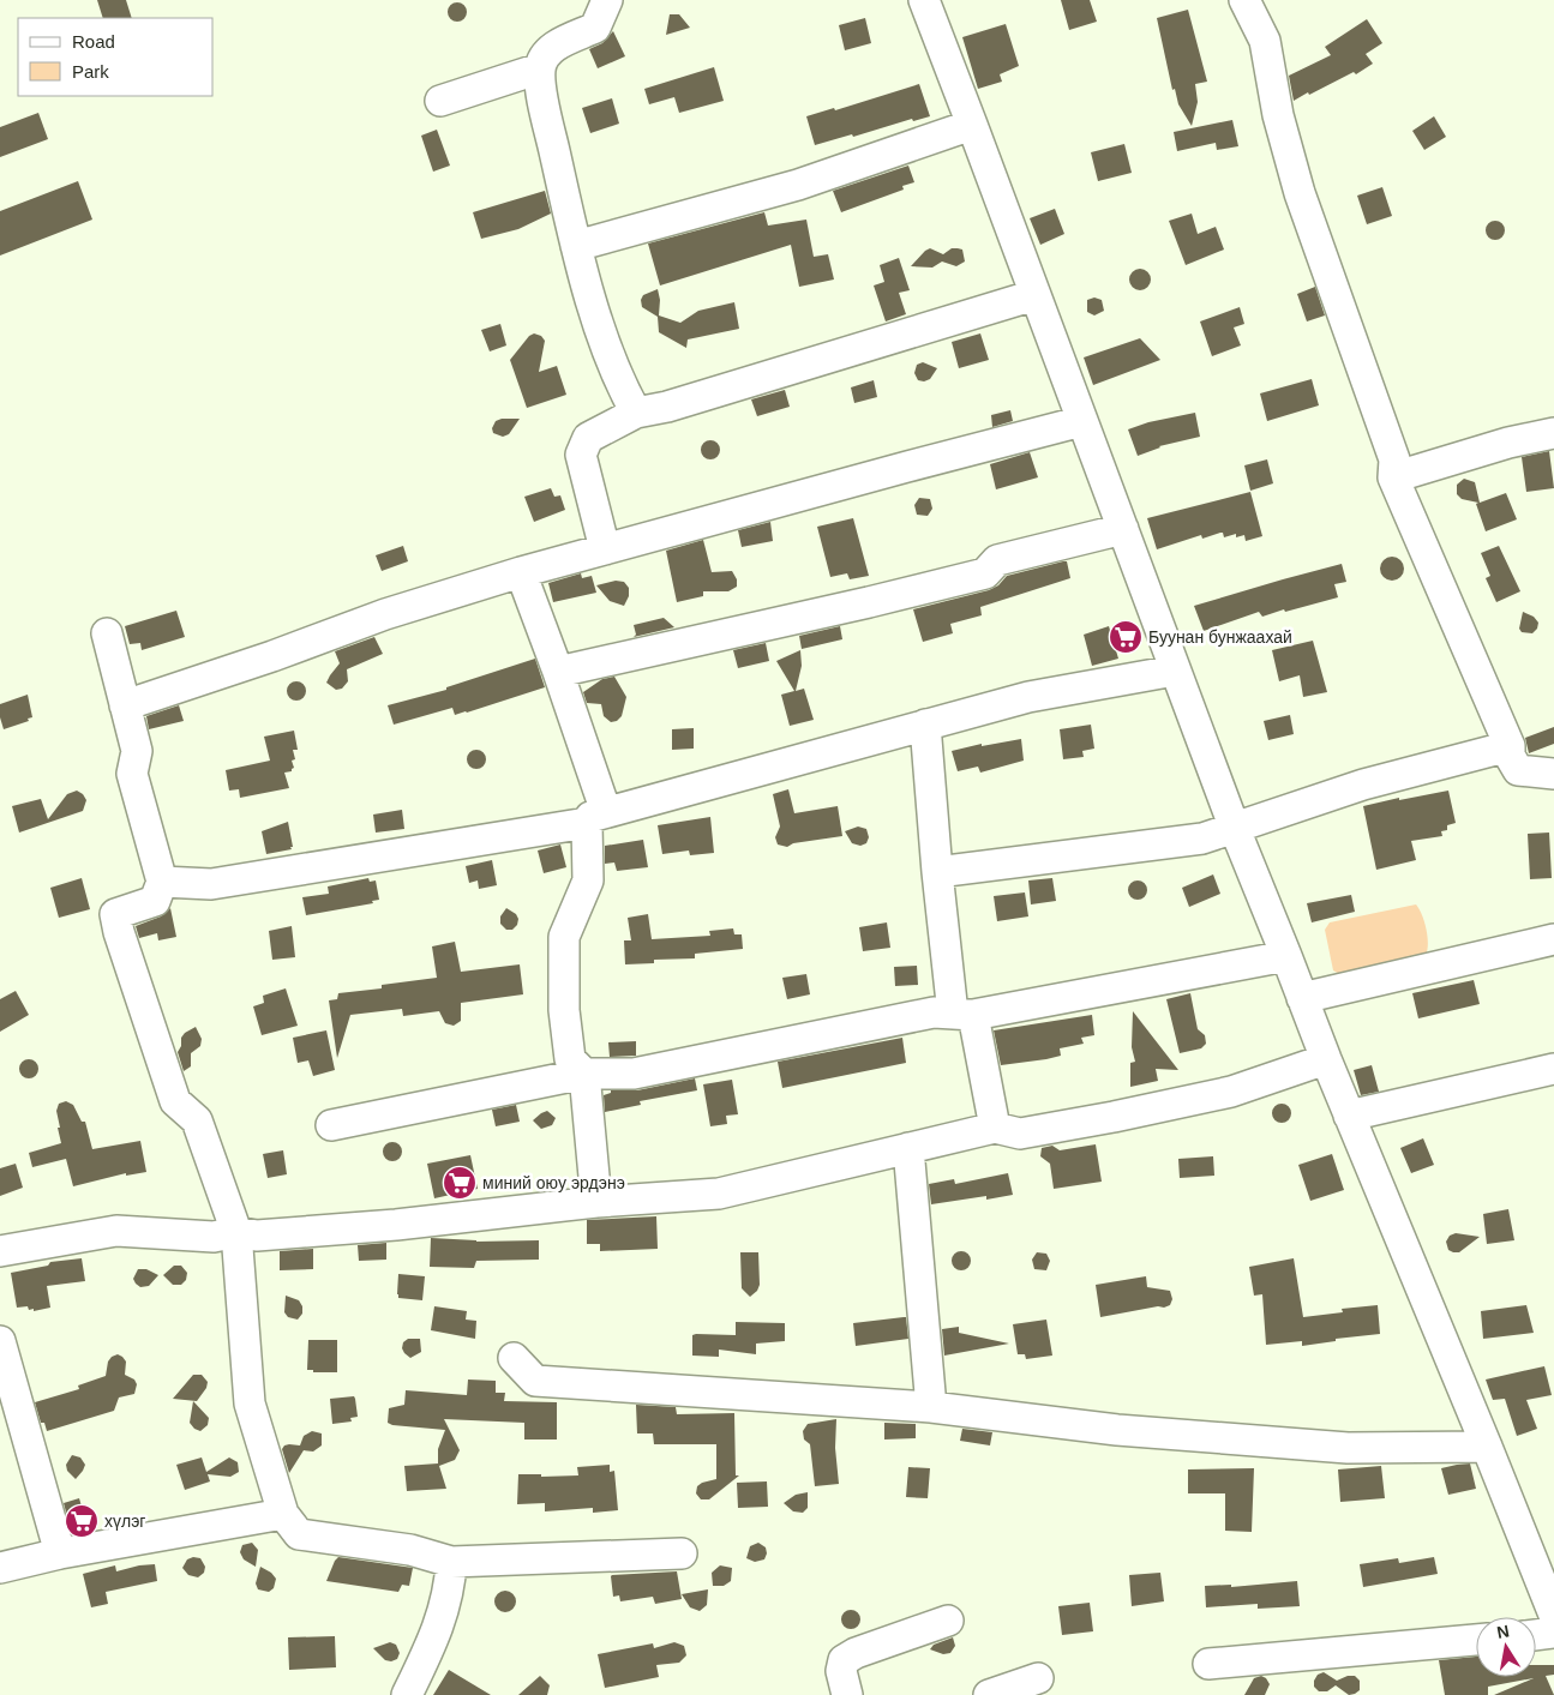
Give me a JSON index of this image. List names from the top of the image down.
{
  "places": {
    "supermarket": ["Буунан бунжаахай", "миний оюу эрдэнэ", "хүлэг"]
  },
  "legend": ["Road", "Park"],
  "north": "top"
}
